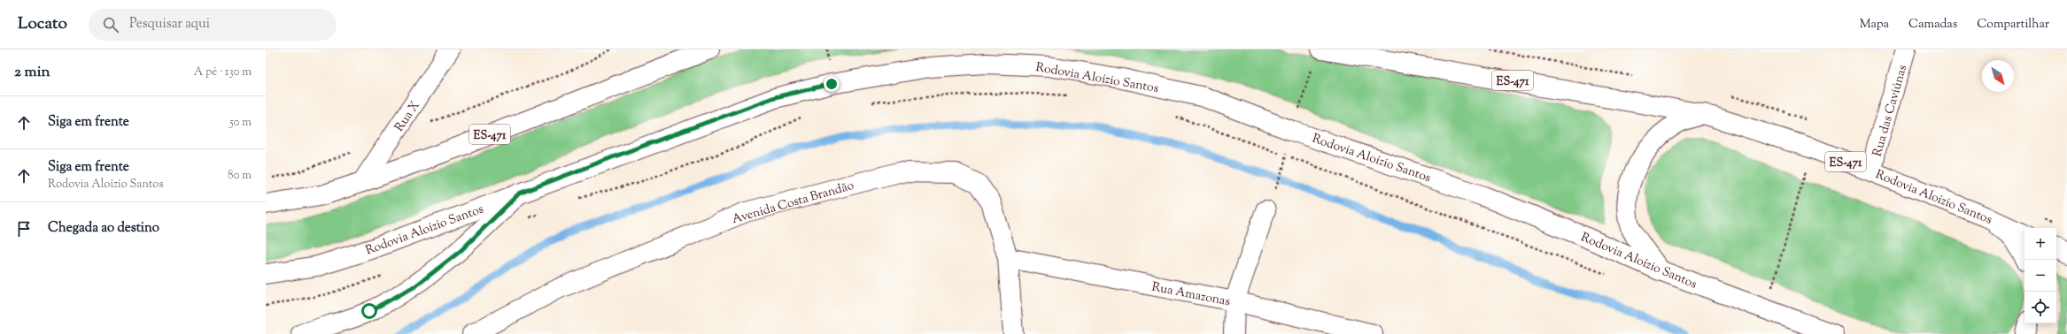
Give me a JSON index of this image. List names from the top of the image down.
{
  "streets": {
    "main road": [
      "Rodovia Aloízio Santos",
      "ES-471",
      "Rua das Caviúnas",
      "Rua X",
      "Avenida Costa Brandão",
      "Rua Amazonas"
    ]
  },
  "crossings": [
    ["Rodovia Aloízio Santos", "Rua das Caviúnas"],
    ["ES-471", "Rua X"],
    ["Avenida Costa Brandão", "Rua Amazonas"]
  ],
  "north": "bottom right",
  "page": {
    "header": "Locato",
    "search": "Pesquisar aqui",
    "nav": ["Mapa", "Camadas", "Compartilhar"],
    "heading": ["2 min", "A pé · 130 m"],
    "list": [
      ["Siga em frente", "50 m"],
      ["Siga em frente", "Rodovia Aloízio Santos", "80 m"],
      "Chegada ao destino"
    ],
    "map_buttons": ["+", "−"]
  }
}
